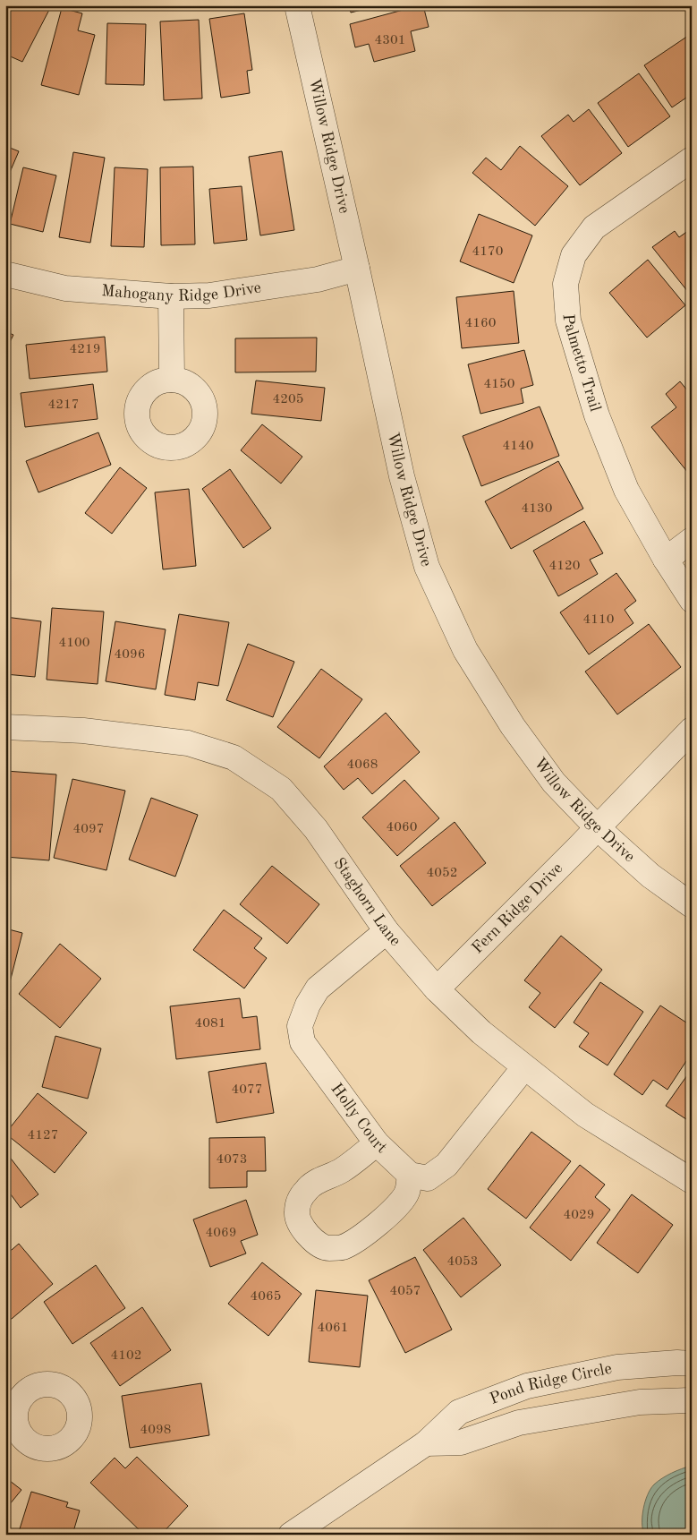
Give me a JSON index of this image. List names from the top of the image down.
{
  "streets": {
    "street": [
      "Willow Ridge Drive",
      "Mahogany Ridge Drive",
      "Palmetto Trail",
      "Staghorn Lane",
      "Fern Ridge Drive",
      "Holly Court",
      "Pond Ridge Circle"
    ]
  },
  "crossings": [
    ["Willow Ridge Drive", "Mahogany Ridge Drive"],
    ["Willow Ridge Drive", "Fern Ridge Drive"],
    ["Staghorn Lane", "Fern Ridge Drive"],
    ["Staghorn Lane", "Holly Court"]
  ],
  "house_numbers": [
    "4301",
    "4170",
    "4160",
    "4219",
    "4150",
    "4205",
    "4217",
    "4140",
    "4130",
    "4120",
    "4110",
    "4100",
    "4096",
    "4068",
    "4060",
    "4097",
    "4052",
    "4081",
    "4077",
    "4127",
    "4073",
    "4029",
    "4069",
    "4053",
    "4057",
    "4065",
    "4061",
    "4102",
    "4098"
  ]
}
